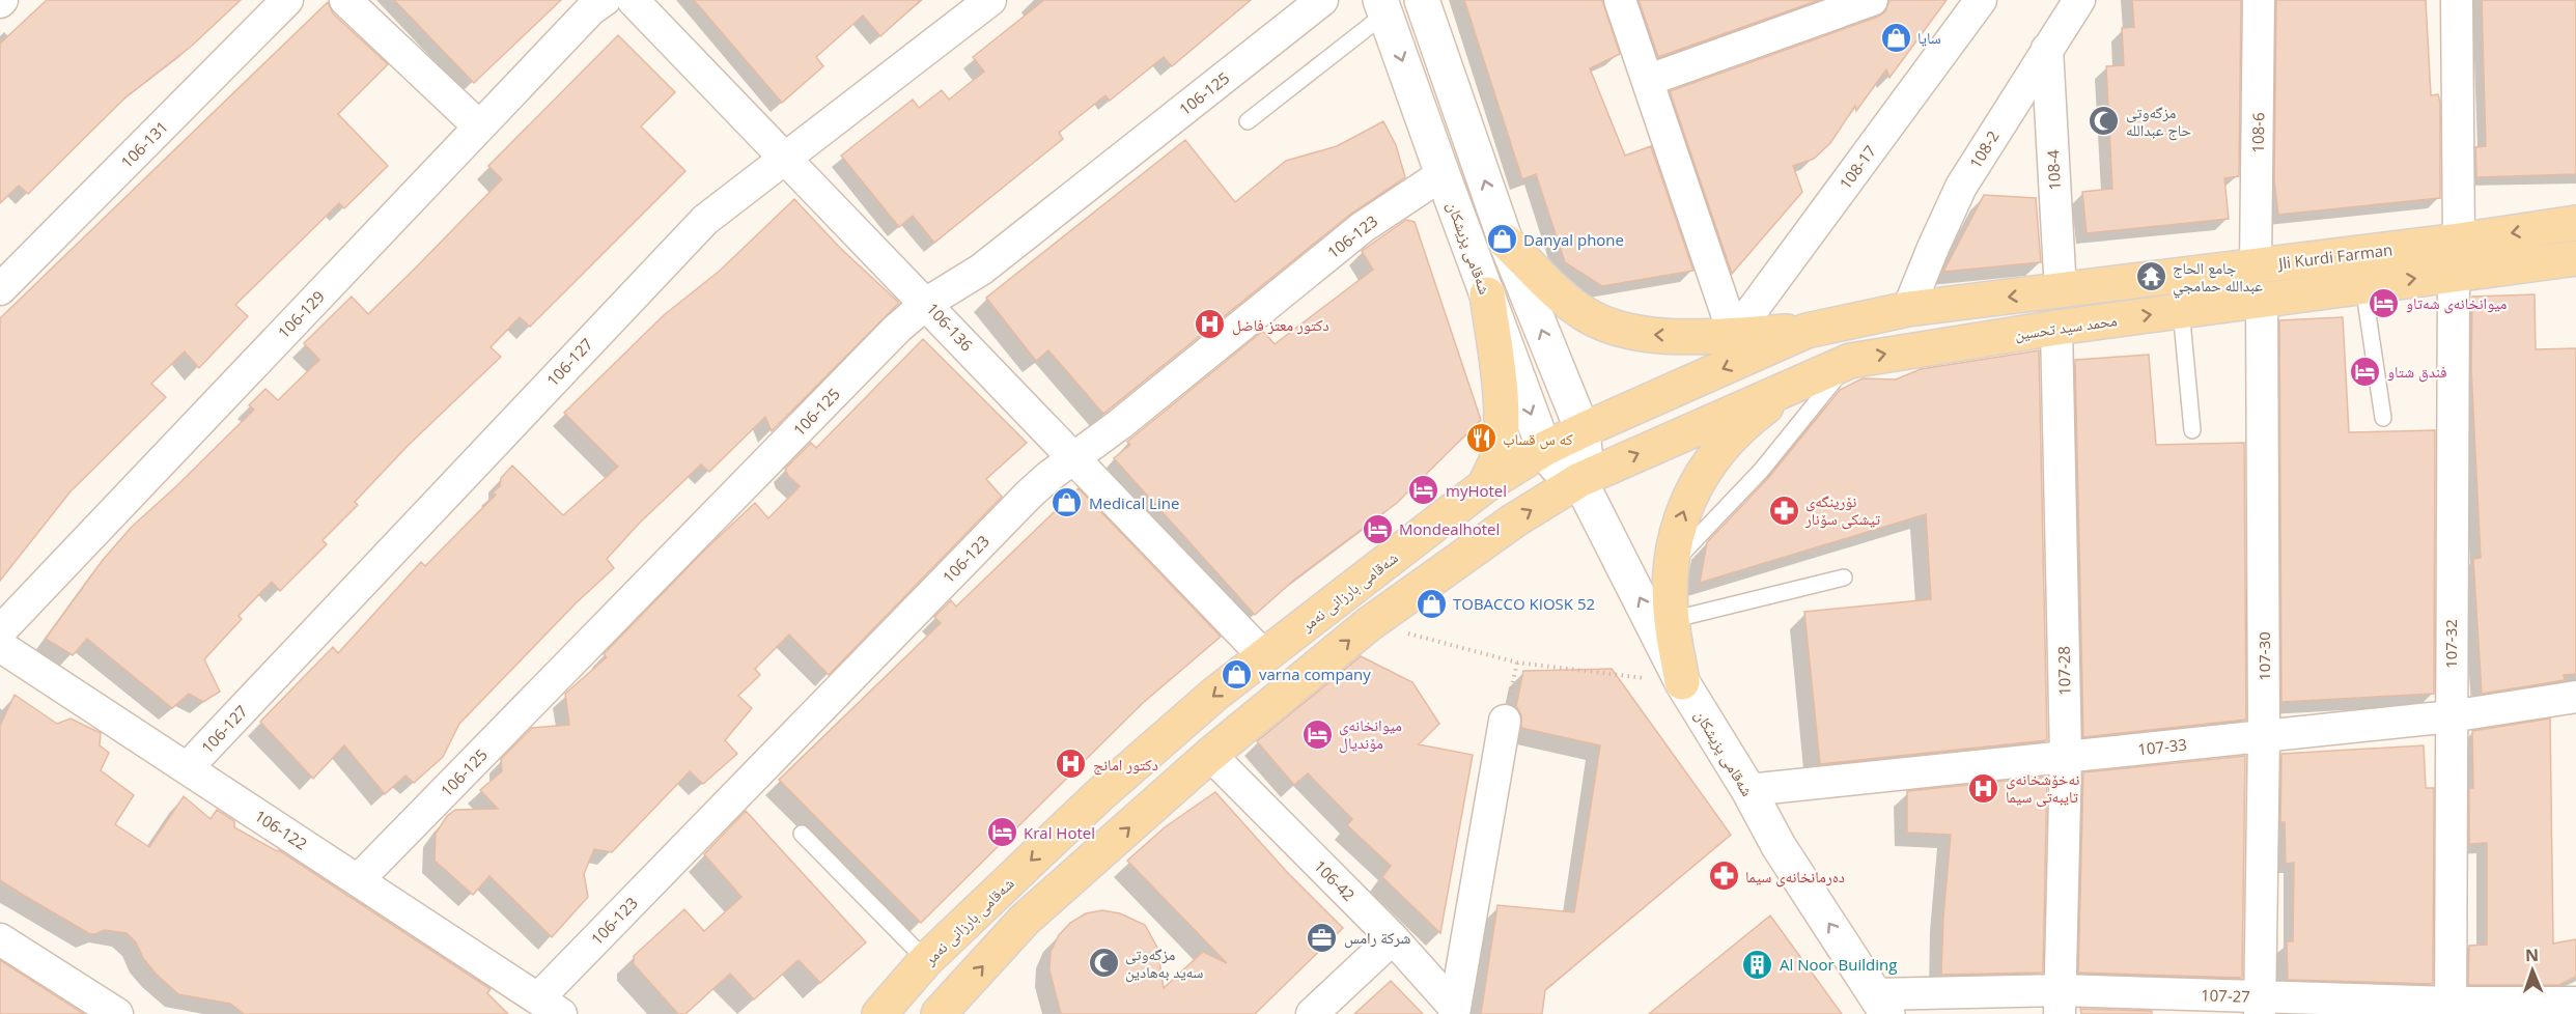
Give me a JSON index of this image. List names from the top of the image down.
{
  "streets": {
    "main road": [
      "شەقامی پزیشکان",
      "Jli Kurdi Farman",
      "محمد سید تحسین",
      "شەقامی بارزانی نەمر"
    ],
    "street": [
      "106-125",
      "108-6",
      "106-131",
      "108-2",
      "108-17",
      "108-4",
      "106-123",
      "106-129",
      "106-136",
      "106-127",
      "107-32",
      "107-30",
      "107-28",
      "107-33",
      "106-122",
      "106-42",
      "107-27"
    ]
  },
  "crossings": [
    ["106-125", "106-136"],
    ["106-125", "106-122"],
    ["108-6", "Jli Kurdi Farman"],
    ["108-2", "108-4"],
    ["108-2", "Jli Kurdi Farman"],
    ["108-2", "شەقامی بارزانی نەمر"],
    ["108-4", "Jli Kurdi Farman"],
    ["106-123", "شەقامی پزیشکان"],
    ["106-123", "106-136"],
    ["106-123", "106-122"],
    ["شەقامی پزیشکان", "محمد سید تحسین"],
    ["شەقامی پزیشکان", "شەقامی بارزانی نەمر"],
    ["شەقامی پزیشکان", "107-33"],
    ["شەقامی پزیشکان", "107-27"],
    ["Jli Kurdi Farman", "شەقامی بارزانی نەمر"],
    ["106-136", "106-127"],
    ["106-136", "شەقامی بارزانی نەمر"],
    ["محمد سید تحسین", "107-32"],
    ["محمد سید تحسین", "107-30"],
    ["محمد سید تحسین", "107-28"],
    ["106-127", "106-122"],
    ["107-32", "107-33"],
    ["107-32", "107-27"],
    ["107-30", "107-33"],
    ["107-30", "107-27"],
    ["107-28", "107-33"],
    ["107-28", "107-27"]
  ],
  "one_way": ["Jli Kurdi Farman", "محمد سید تحسین"],
  "places": {
    "shop": [
      "سايا",
      "Danyal phone",
      "Medical Line",
      "TOBACCO KIOSK 52",
      "varna company"
    ],
    "mosque": ["مزگەوتی حاج عبدالله", "مزگەوتی سەید بەهادین"],
    "temple": ["جامع الحاج عبدالله حمامجي"],
    "hotel": [
      "میوانخانەی شەتاو",
      "فندق شتاو",
      "myHotel",
      "Mondealhotel",
      "میوانخانەی مۆندیال",
      "Kral Hotel"
    ],
    "hospital": ["دكتور معتز فاضل", "دكتور امانج", "نەخۆشخانەی تایبەتی سیما"],
    "restaurant": ["كه س قساب"],
    "pharmacy": ["نۆرینگەی تیشکی سۆنار", "دەرمانخانەی سیما"],
    "office": ["شركة رامس"],
    "building": ["Al Noor Building"]
  },
  "north": "top"
}
